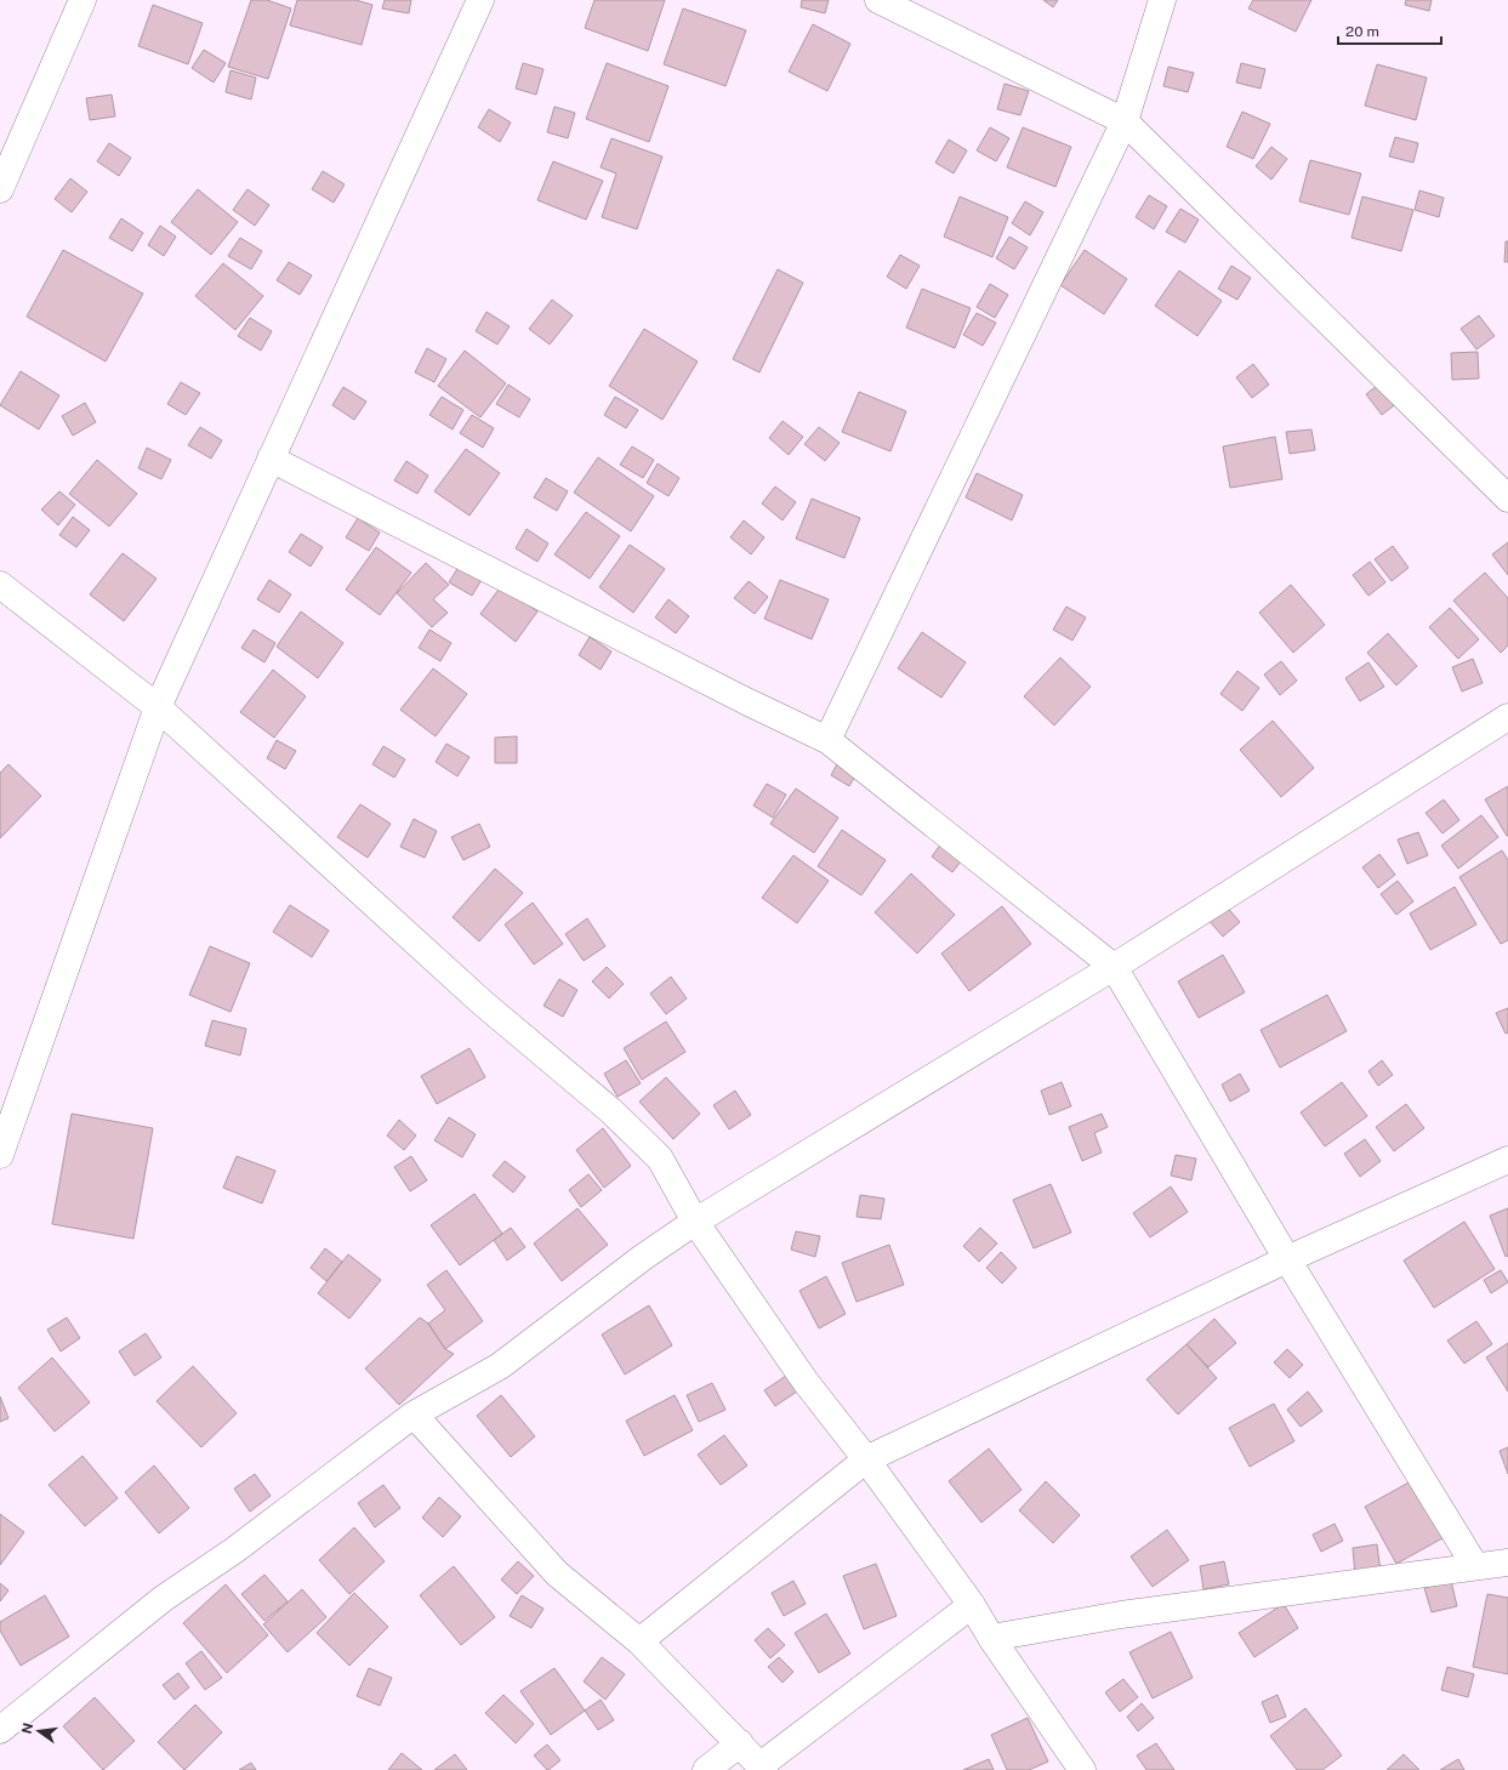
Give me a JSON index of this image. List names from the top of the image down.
{
  "scale_bar": "20 m",
  "north": "left"
}
